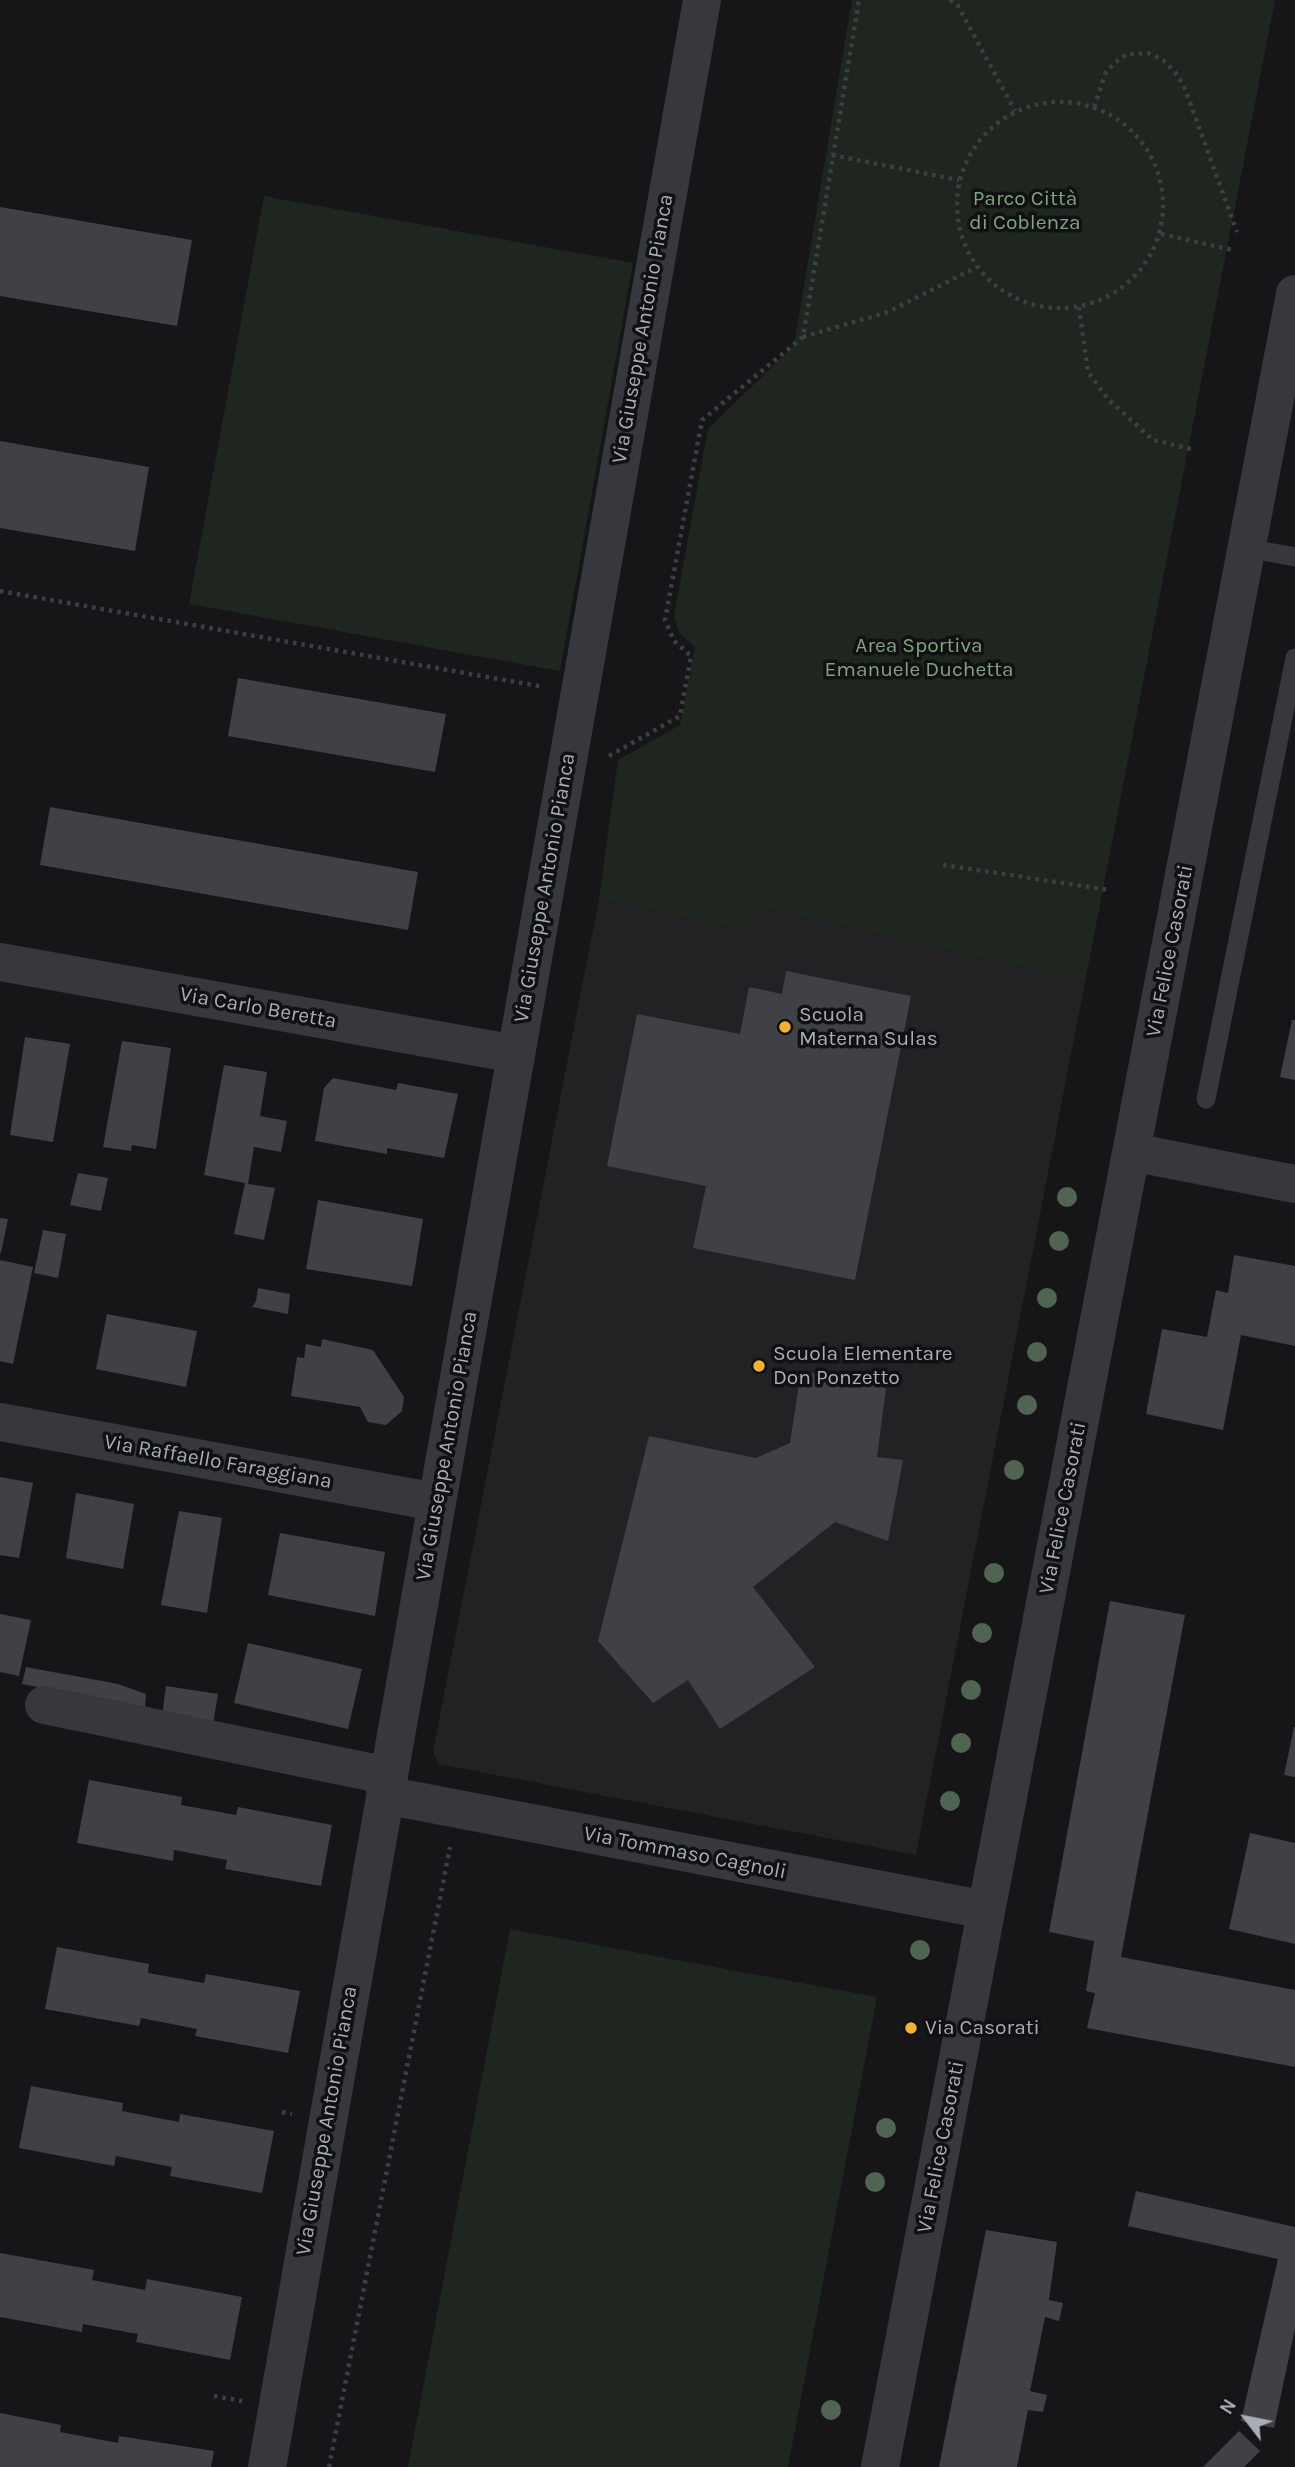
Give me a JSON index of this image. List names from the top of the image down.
{
  "streets": {
    "street": [
      "Via Giuseppe Antonio Pianca",
      "Via Felice Casorati",
      "Via Carlo Beretta",
      "Via Raffaello Faraggiana",
      "Via Tommaso Cagnoli"
    ]
  },
  "crossings": [
    ["Via Giuseppe Antonio Pianca", "Via Carlo Beretta"],
    ["Via Giuseppe Antonio Pianca", "Via Raffaello Faraggiana"],
    ["Via Giuseppe Antonio Pianca", "Via Tommaso Cagnoli"],
    ["Via Felice Casorati", "Via Tommaso Cagnoli"]
  ],
  "parks": ["Parco Città di Coblenza", "Area Sportiva Emanuele Duchetta"],
  "places": ["Scuola Materna Sulas", "Scuola Elementare Don Ponzetto", "Via Casorati"],
  "north": "top left"
}
